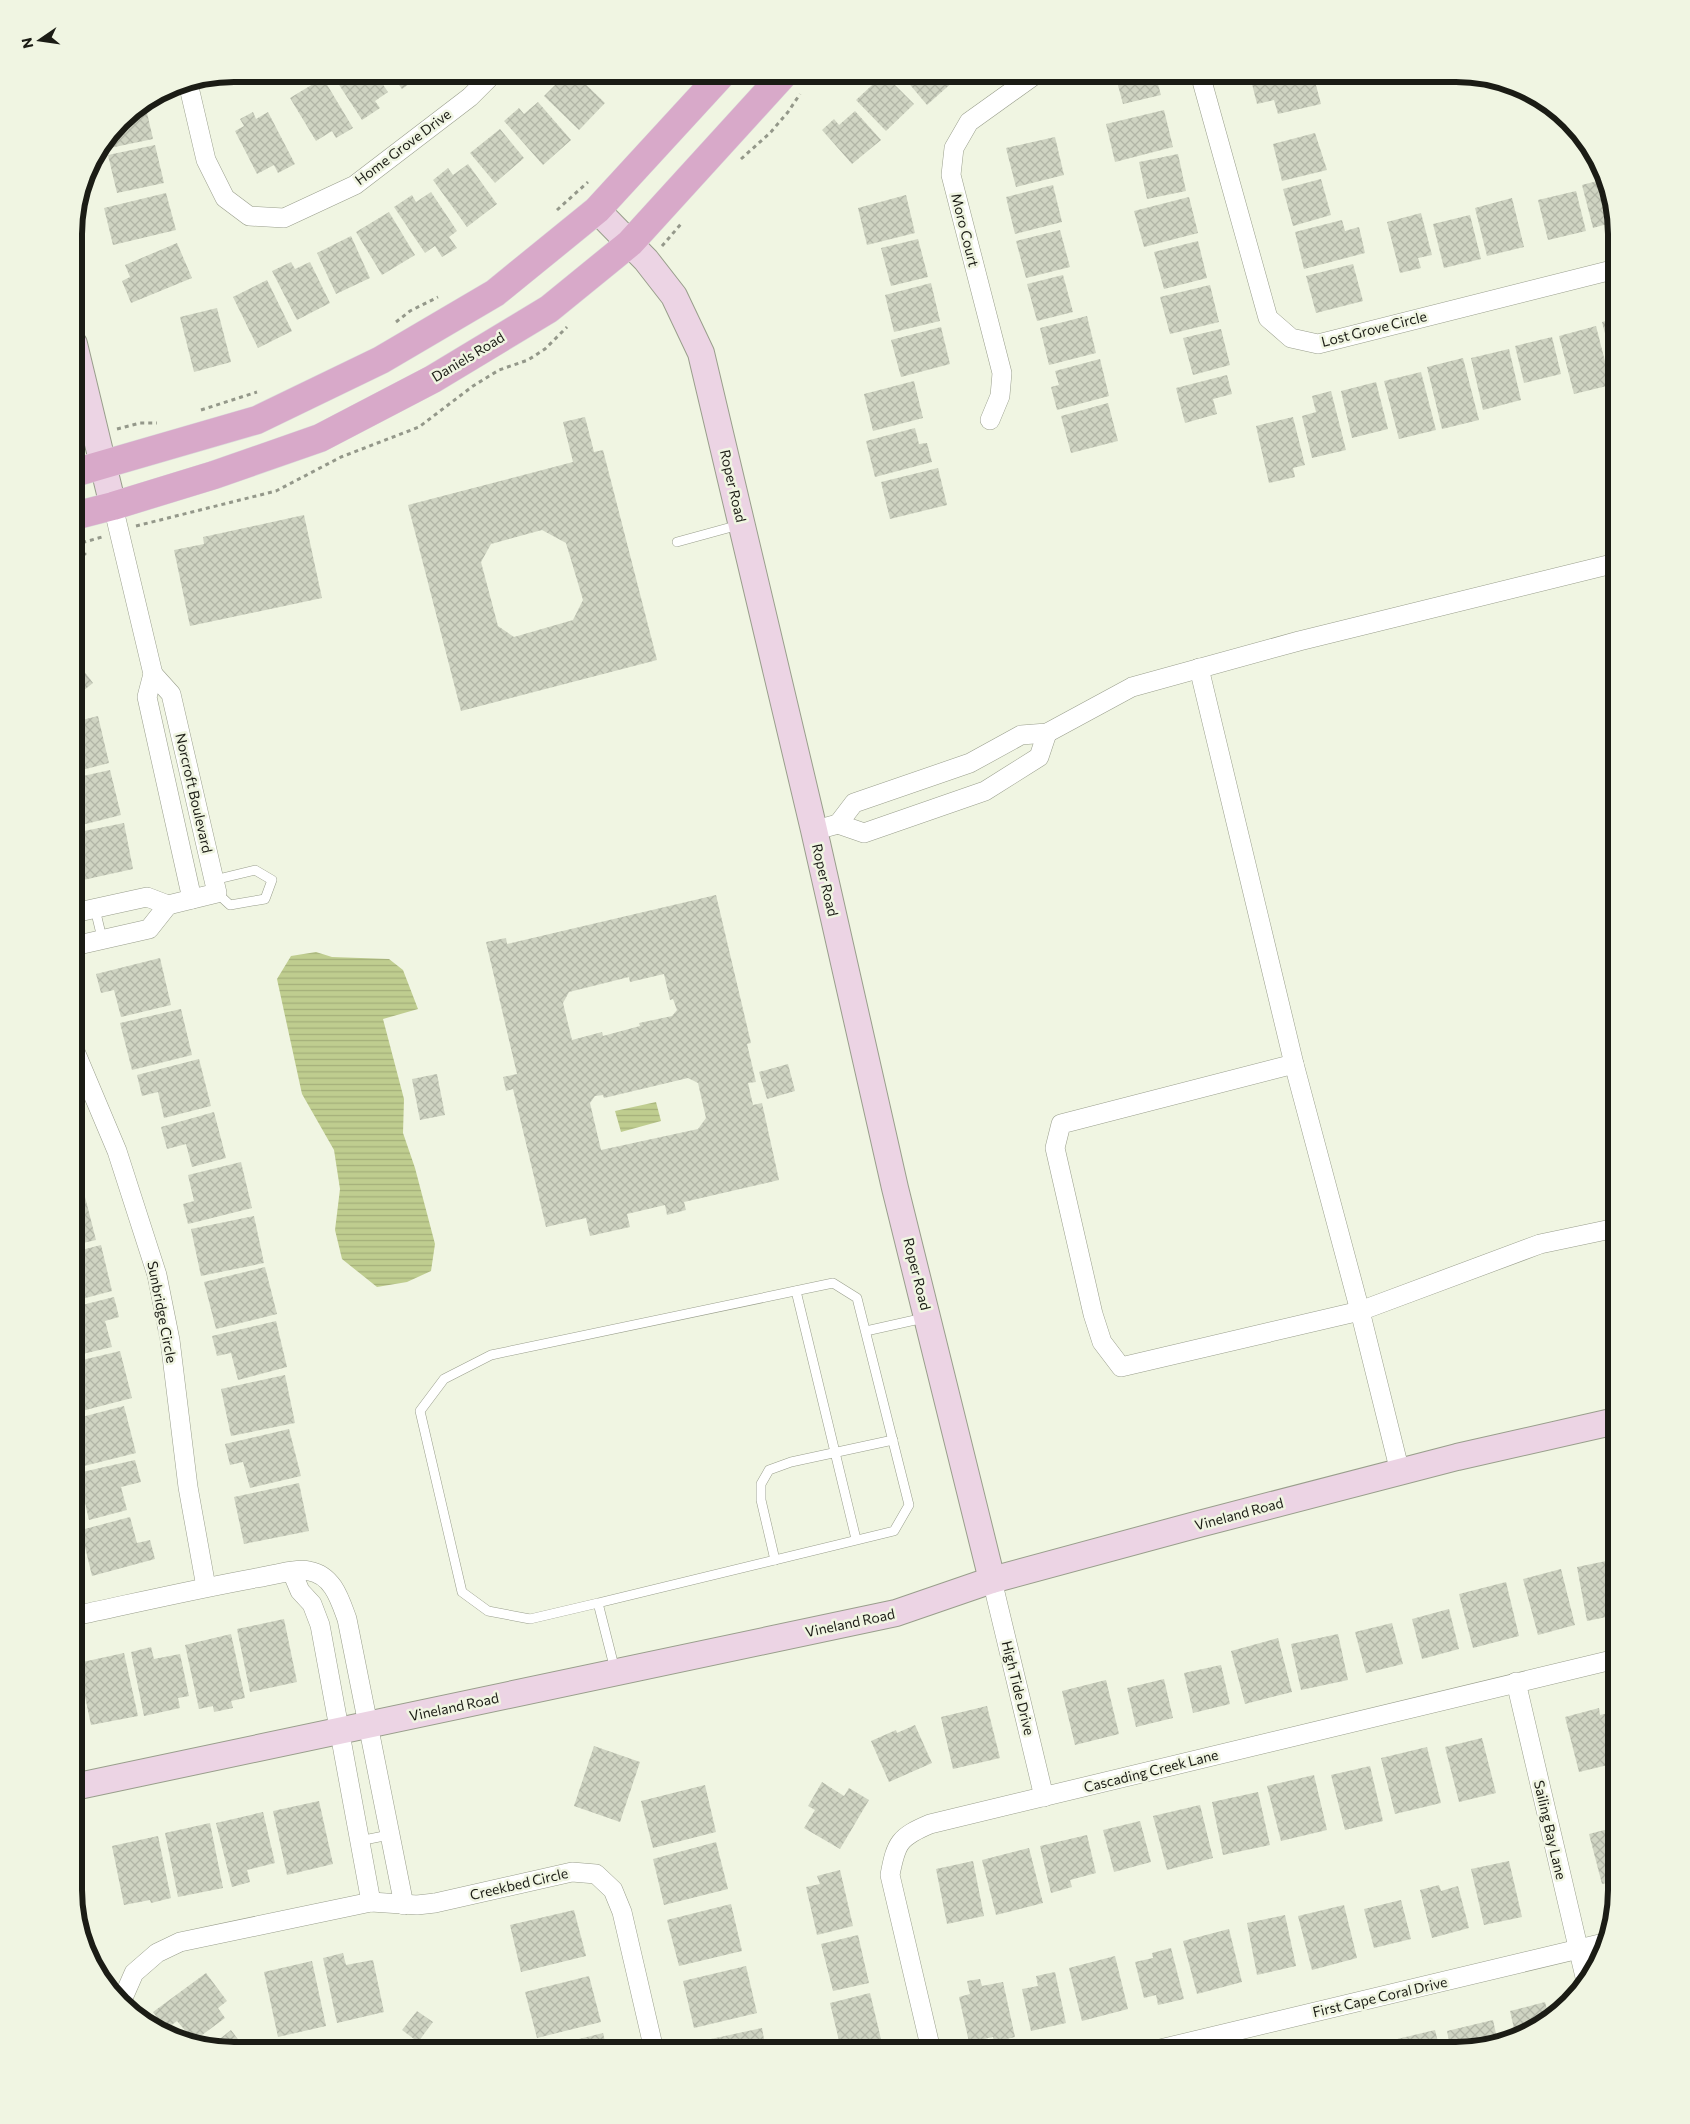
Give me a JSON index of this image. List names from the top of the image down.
{
  "streets": {
    "main road": ["Daniels Road"],
    "street": [
      "Home Grove Drive",
      "Moro Court",
      "Lost Grove Circle",
      "Roper Road",
      "Norcroft Boulevard",
      "Sunbridge Circle",
      "Vineland Road",
      "High Tide Drive",
      "Cascading Creek Lane",
      "Sailing Bay Lane",
      "Creekbed Circle",
      "First Cape Coral Drive"
    ]
  },
  "crossings": [
    ["Daniels Road", "Roper Road"],
    ["Daniels Road", "Norcroft Boulevard"],
    ["Roper Road", "Vineland Road"],
    ["Roper Road", "High Tide Drive"],
    ["Vineland Road", "High Tide Drive"],
    ["High Tide Drive", "Cascading Creek Lane"],
    ["Cascading Creek Lane", "Sailing Bay Lane"],
    ["Sailing Bay Lane", "First Cape Coral Drive"]
  ],
  "north": "left"
}
